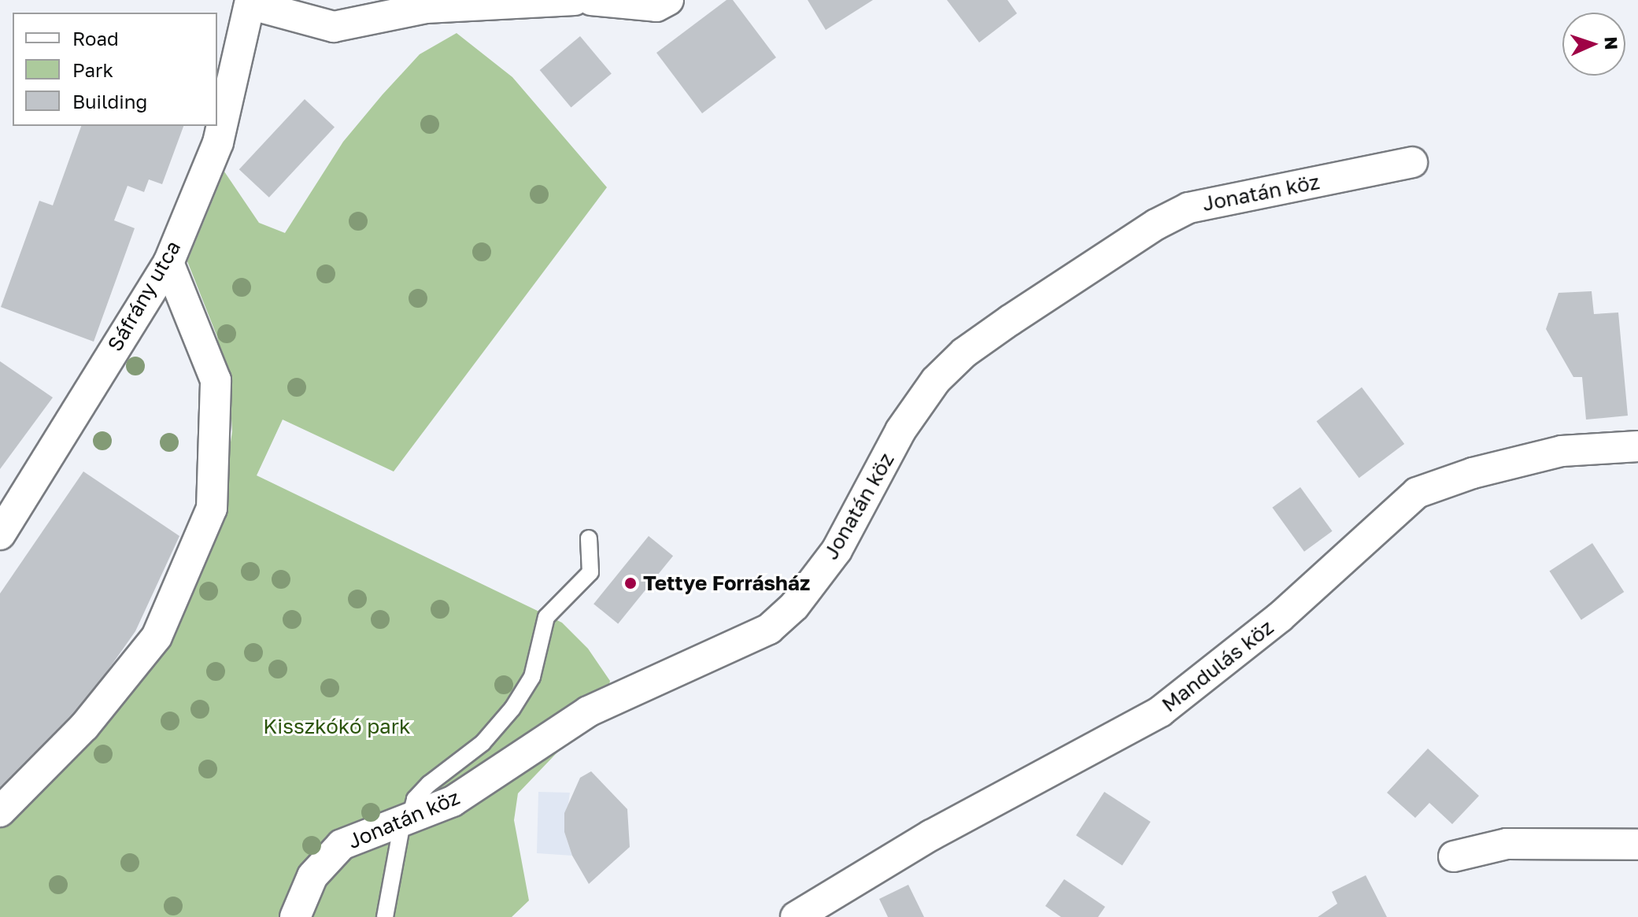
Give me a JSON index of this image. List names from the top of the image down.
{
  "streets": {
    "street": ["Jonatán köz", "Sáfrány utca", "Mandulás köz"]
  },
  "parks": ["Kisszkókó park"],
  "places": ["Tettye Forrásház"],
  "legend": ["Road", "Park", "Building"],
  "north": "right"
}
